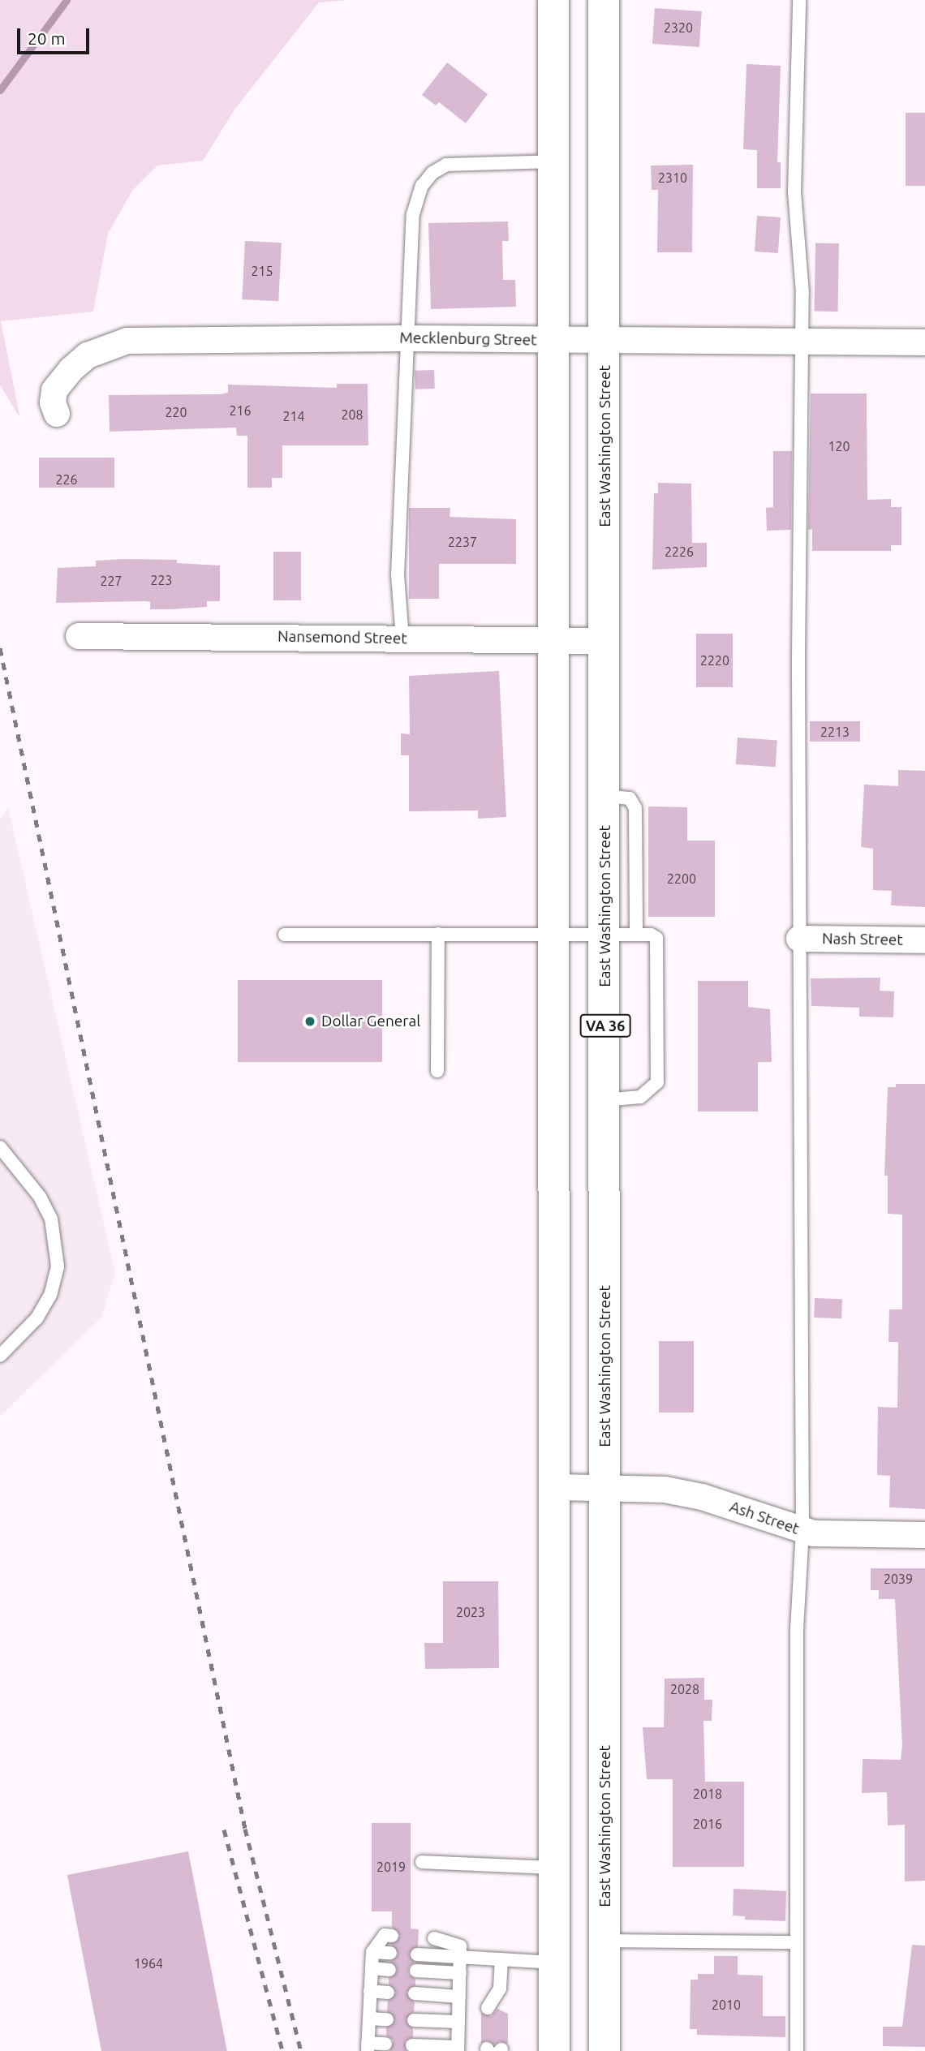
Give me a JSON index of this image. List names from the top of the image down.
{
  "streets": {
    "highway": ["East Washington Street", "VA 36"],
    "street": [
      "Mecklenburg Street",
      "Nansemond Street",
      "Nash Street",
      "Ash Street"
    ]
  },
  "crossings": [
    ["Mecklenburg Street", "East Washington Street"],
    ["East Washington Street", "Nansemond Street"],
    ["East Washington Street", "Ash Street"]
  ],
  "places": ["Dollar General"],
  "house_numbers": [
    "2320",
    "2310",
    "215",
    "216",
    "220",
    "208",
    "214",
    "120",
    "226",
    "2237",
    "2226",
    "223",
    "227",
    "2220",
    "2213",
    "2200",
    "2039",
    "2023",
    "2028",
    "2018",
    "2016",
    "2019",
    "1964",
    "2010"
  ],
  "scale_bar": "20 m"
}
